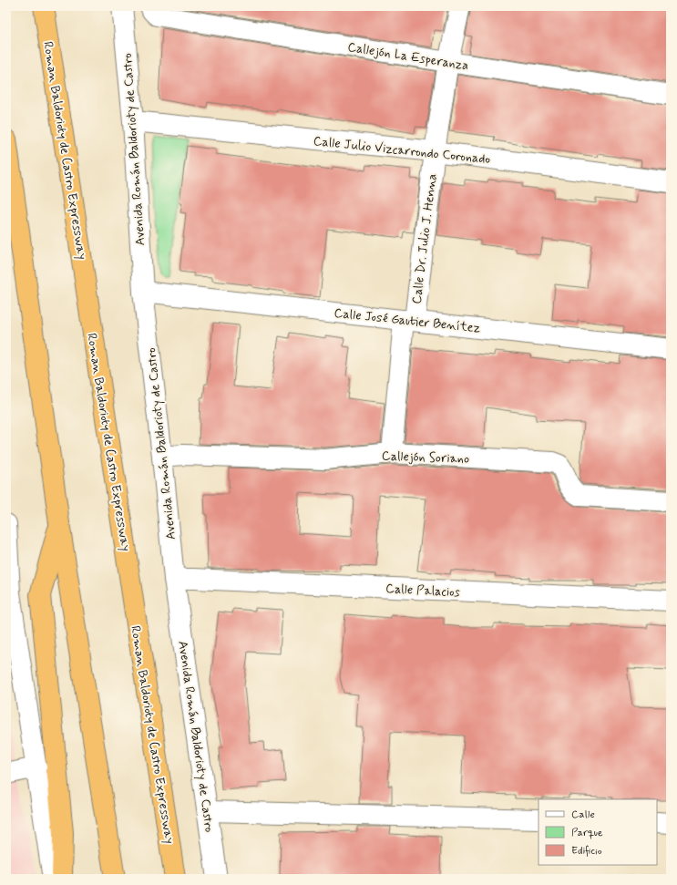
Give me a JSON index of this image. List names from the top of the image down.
{
  "streets": {
    "highway": ["Roman Baldorioty de Castro Expressway"],
    "street": [
      "Callejón La Esperanza",
      "Avenida Román Baldorioty de Castro",
      "Calle Julio Vizcarrondo Coronado",
      "Calle Dr. Julio J. Henna",
      "Calle José Gautier Benítez",
      "Callejón Soriano",
      "Calle Palacios"
    ]
  },
  "crossings": [
    ["Callejón La Esperanza", "Calle Dr. Julio J. Henna"],
    ["Avenida Román Baldorioty de Castro", "Calle Julio Vizcarrondo Coronado"],
    ["Avenida Román Baldorioty de Castro", "Calle José Gautier Benítez"],
    ["Avenida Román Baldorioty de Castro", "Callejón Soriano"],
    ["Avenida Román Baldorioty de Castro", "Calle Palacios"],
    ["Calle Julio Vizcarrondo Coronado", "Calle Dr. Julio J. Henna"],
    ["Calle Dr. Julio J. Henna", "Calle José Gautier Benítez"],
    ["Calle Dr. Julio J. Henna", "Callejón Soriano"]
  ],
  "legend": ["Calle", "Parque", "Edificio"]
}
